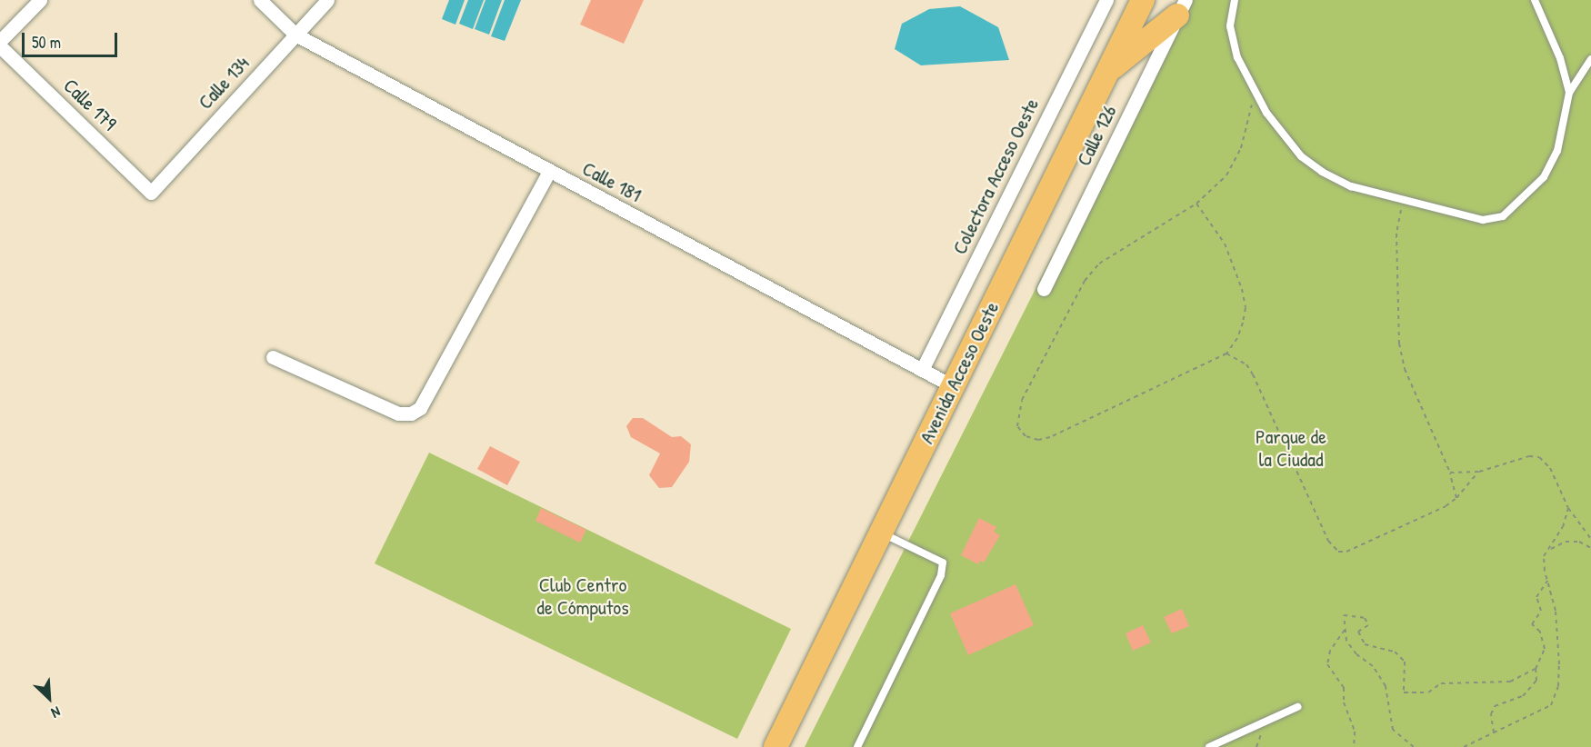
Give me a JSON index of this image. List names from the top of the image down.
{
  "streets": {
    "highway": ["Avenida Acceso Oeste"],
    "street": [
      "Calle 134",
      "Calle 179",
      "Calle 126",
      "Colectora Acceso Oeste",
      "Calle 181"
    ]
  },
  "crossings": [
    ["Calle 134", "Calle 179"],
    ["Calle 134", "Calle 181"],
    ["Colectora Acceso Oeste", "Calle 181"],
    ["Calle 181", "Avenida Acceso Oeste"]
  ],
  "parks": ["Parque de la Ciudad", "Club Centro de Cómputos"],
  "scale_bar": "50 m",
  "north": "bottom right"
}
